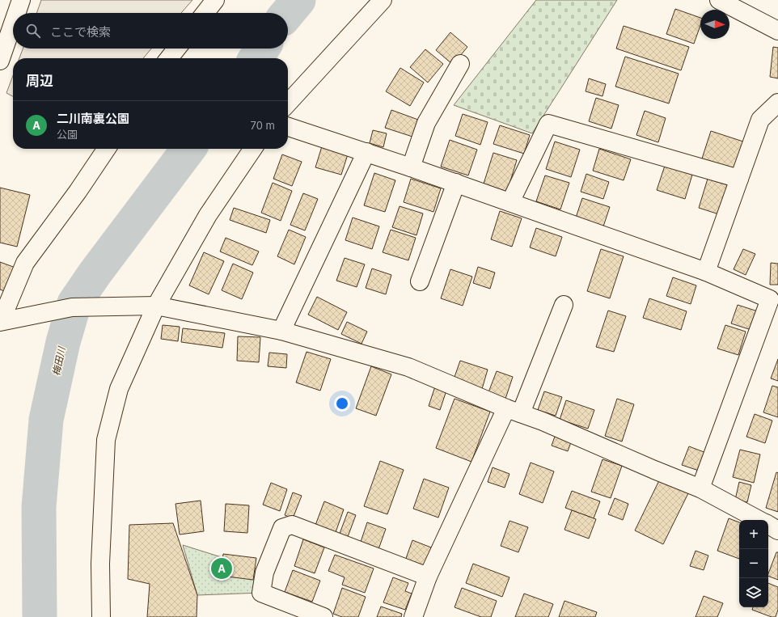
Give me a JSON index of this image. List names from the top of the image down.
{
  "water": ["梅田川"],
  "north": "right",
  "page": {
    "search": "ここで検索",
    "heading": "周辺",
    "list": [
      {
        "mark": "A",
        "name": "二川南裏公園",
        "note": "公園",
        "value": "70 m"
      }
    ],
    "map_buttons": ["+", "−"],
    "pins": "A"
  }
}
